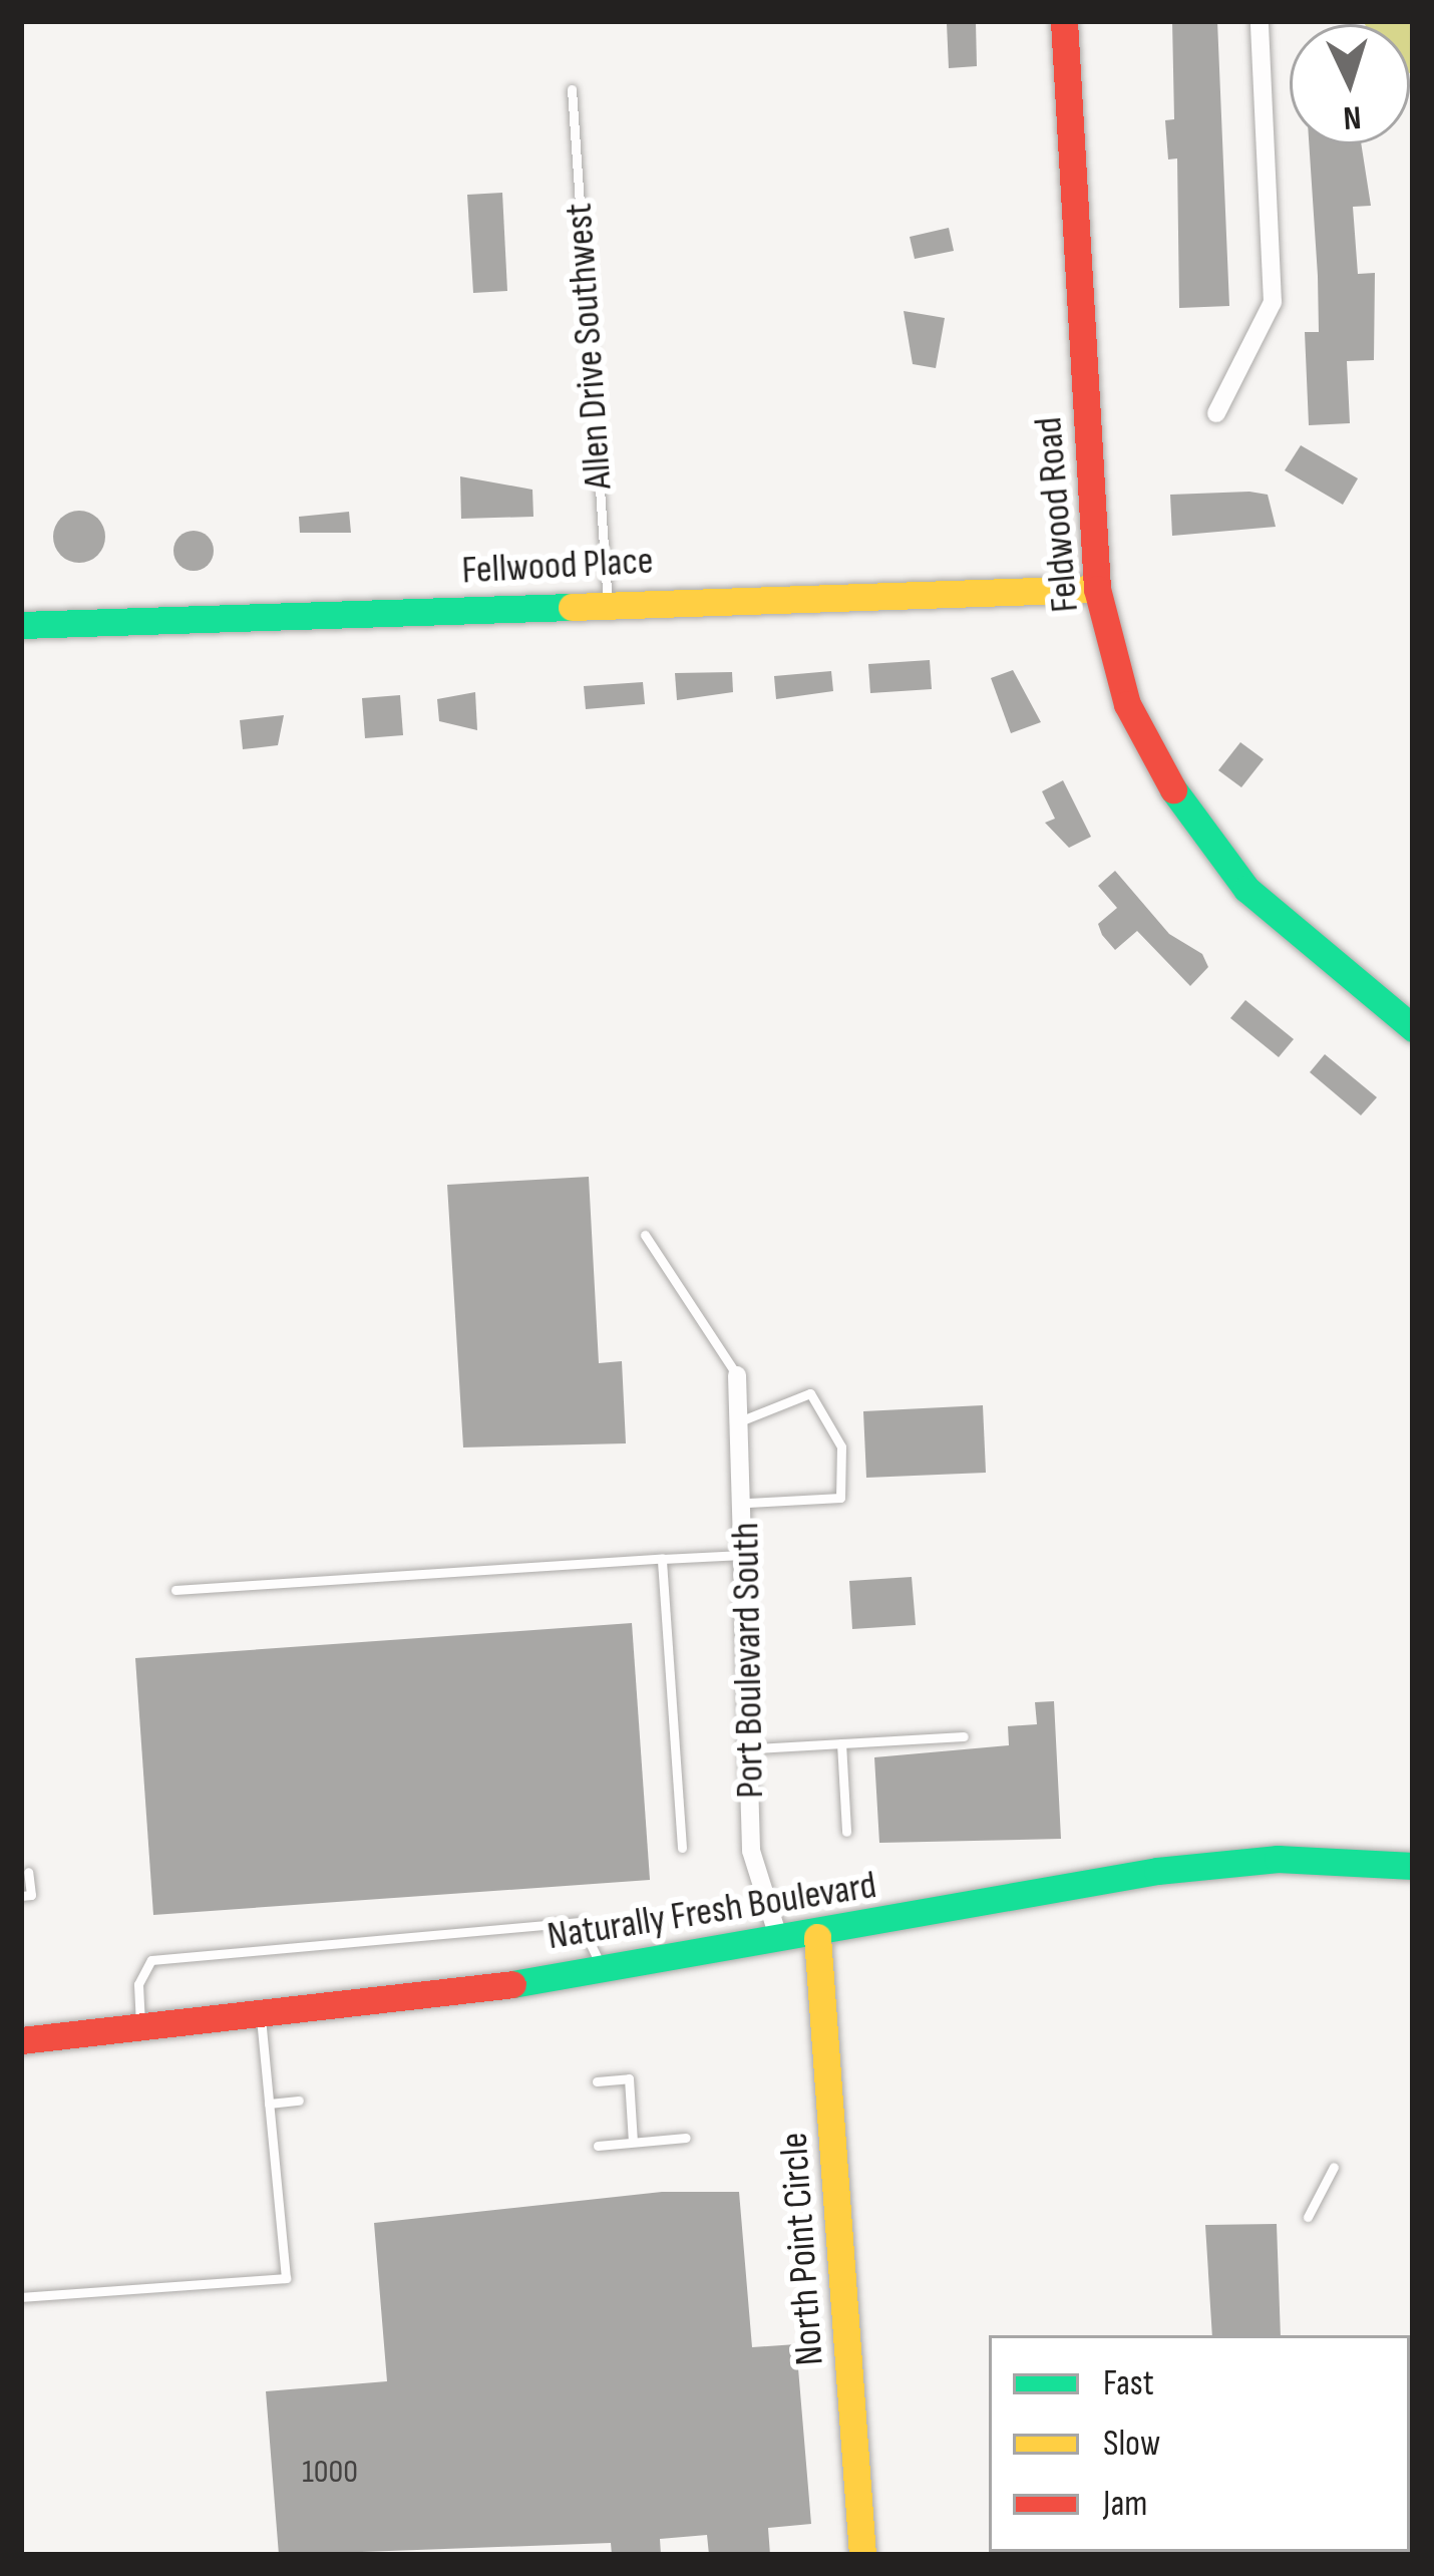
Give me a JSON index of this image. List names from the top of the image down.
{
  "streets": {
    "street": [
      "Feldwood Road",
      "Fellwood Place",
      "Port Boulevard South",
      "Naturally Fresh Boulevard",
      "North Point Circle"
    ],
    "lane": ["Allen Drive Southwest"]
  },
  "crossings": [
    ["Allen Drive Southwest", "Fellwood Place"],
    ["Feldwood Road", "Fellwood Place"],
    ["Port Boulevard South", "Naturally Fresh Boulevard"],
    ["Naturally Fresh Boulevard", "North Point Circle"]
  ],
  "house_numbers": ["1000"],
  "legend": ["Fast", "Slow", "Jam"],
  "north": "bottom"
}
